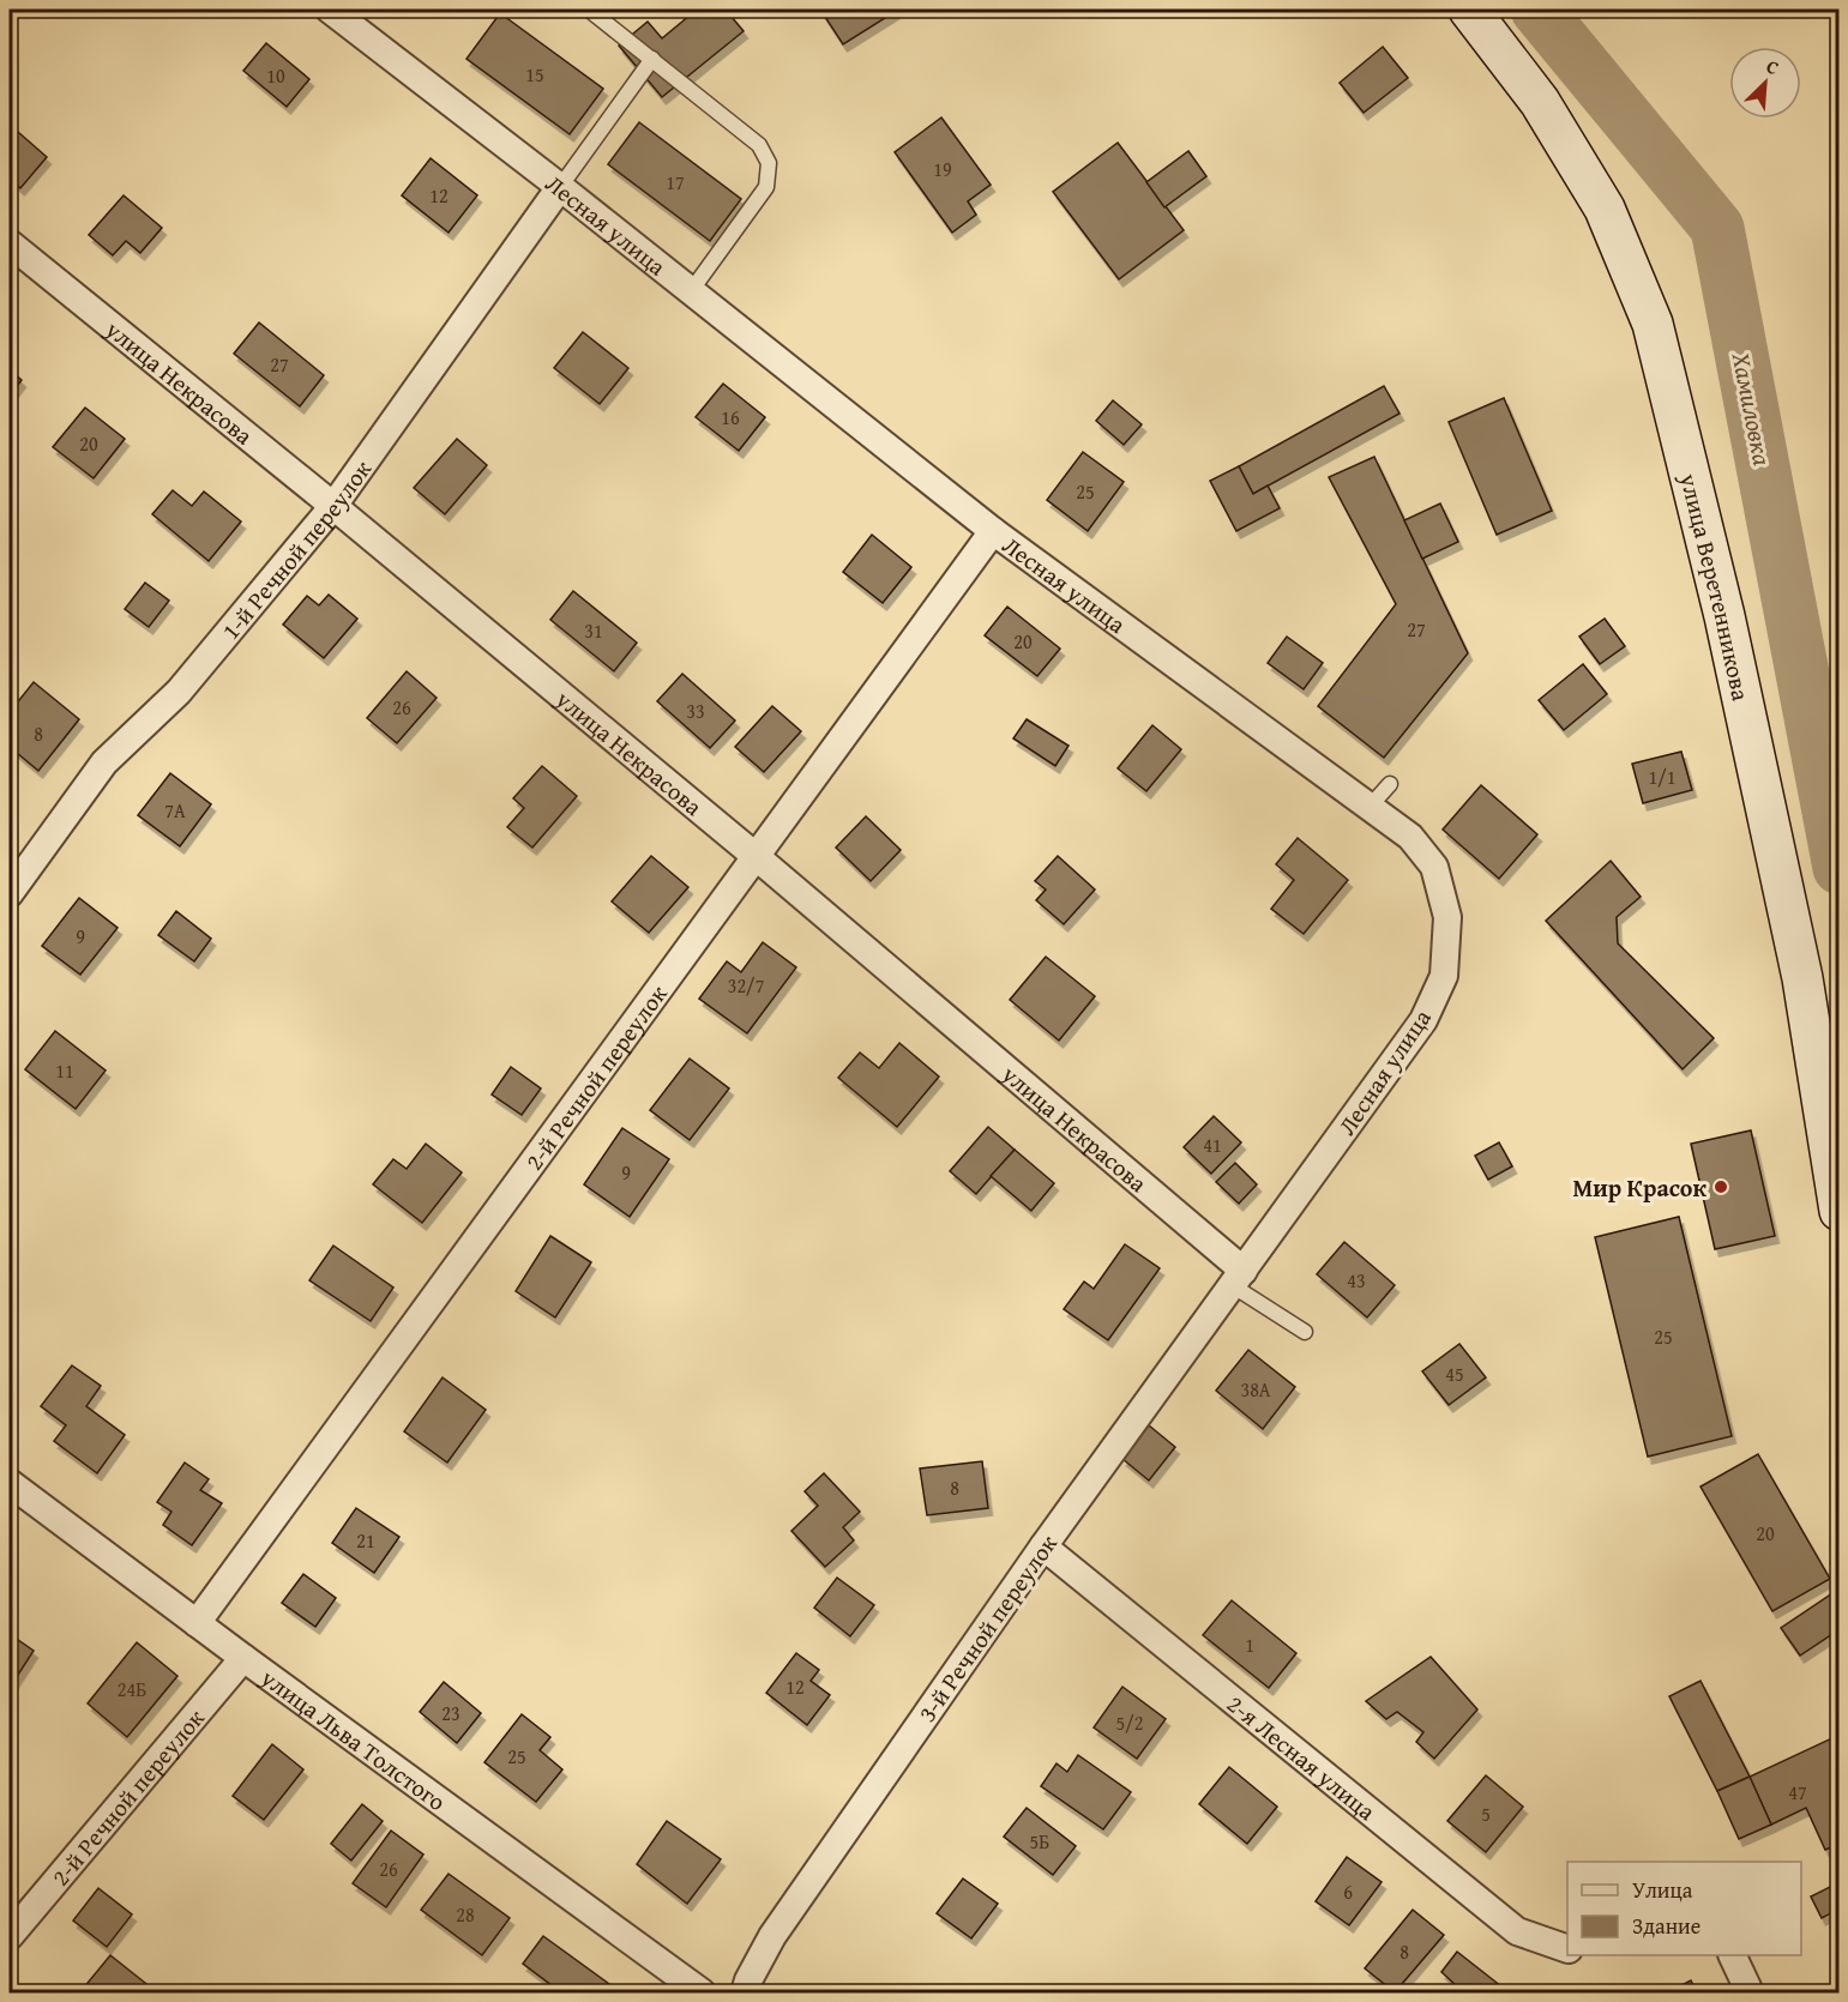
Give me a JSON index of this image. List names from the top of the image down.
{
  "streets": {
    "main road": ["улица Веретенникова"],
    "street": [
      "Лесная улица",
      "улица Некрасова",
      "1-й Речной переулок",
      "2-й Речной переулок",
      "3-й Речной переулок",
      "улица Льва Толстого",
      "2-я Лесная улица"
    ]
  },
  "crossings": [
    ["Лесная улица", "улица Некрасова"],
    ["Лесная улица", "1-й Речной переулок"],
    ["Лесная улица", "2-й Речной переулок"],
    ["Лесная улица", "3-й Речной переулок"],
    ["улица Некрасова", "1-й Речной переулок"],
    ["улица Некрасова", "2-й Речной переулок"],
    ["улица Некрасова", "3-й Речной переулок"],
    ["2-й Речной переулок", "улица Льва Толстого"],
    ["3-й Речной переулок", "2-я Лесная улица"]
  ],
  "water": ["Хамиловка"],
  "places": ["Мир Красок"],
  "house_numbers": [
    "15",
    "10",
    "19",
    "17",
    "12",
    "27",
    "16",
    "20",
    "25",
    "27",
    "31",
    "20",
    "26",
    "33",
    "8",
    "1/1",
    "7А",
    "9",
    "32/7",
    "11",
    "41",
    "9",
    "43",
    "25",
    "45",
    "38А",
    "8",
    "20",
    "21",
    "1",
    "12",
    "24Б",
    "23",
    "5/2",
    "25",
    "47",
    "5",
    "5Б",
    "26",
    "6",
    "28",
    "8"
  ],
  "legend": ["Улица", "Здание"],
  "north": "top right"
}
